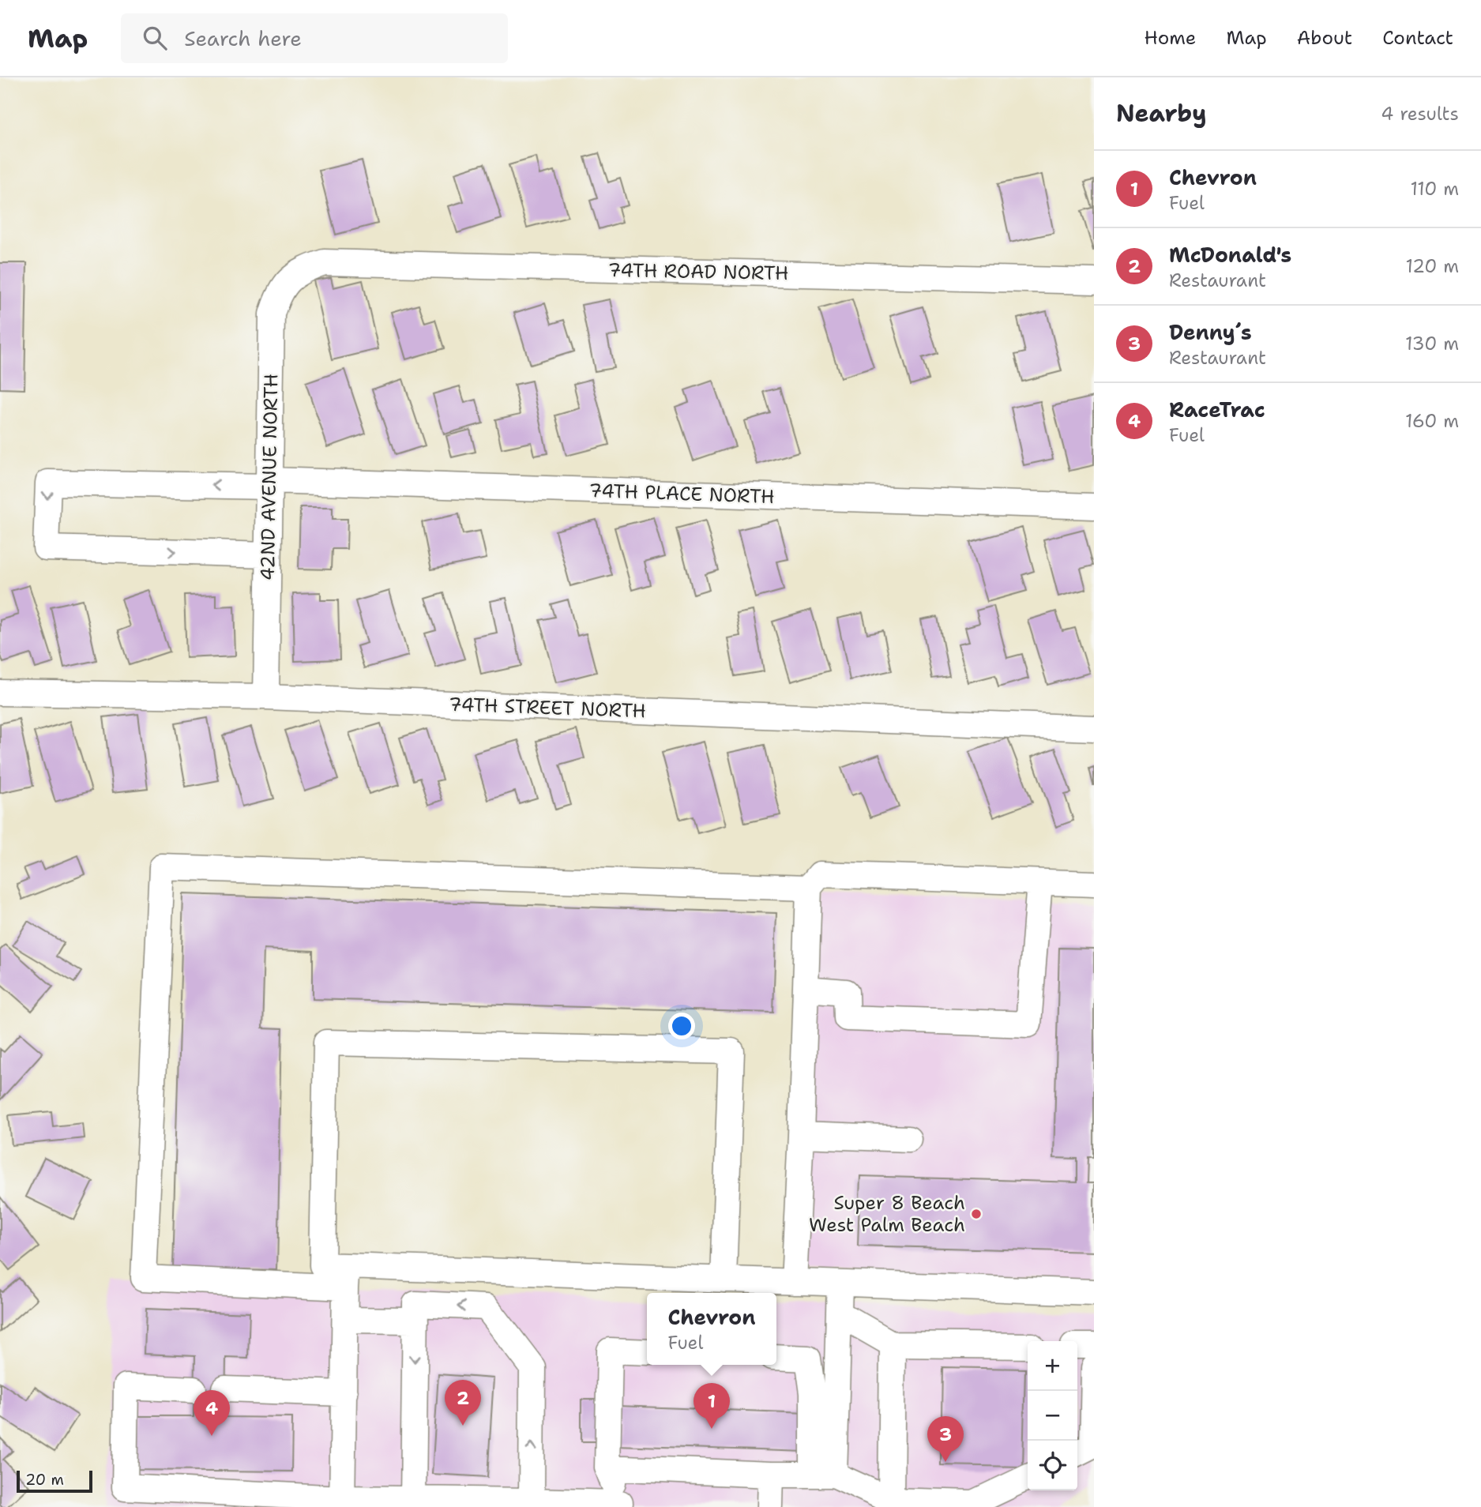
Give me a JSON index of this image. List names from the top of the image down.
{
  "streets": {
    "street": [
      "74TH ROAD NORTH",
      "42ND AVENUE NORTH",
      "74TH PLACE NORTH",
      "74TH STREET NORTH"
    ]
  },
  "crossings": [
    ["74TH ROAD NORTH", "42ND AVENUE NORTH"],
    ["42ND AVENUE NORTH", "74TH PLACE NORTH"],
    ["42ND AVENUE NORTH", "74TH STREET NORTH"]
  ],
  "places": ["Super 8 Beach West Palm Beach"],
  "scale_bar": "20 m",
  "page": {
    "header": "Map",
    "search": "Search here",
    "nav": [
      "Home",
      "Map",
      "About",
      "Contact"
    ],
    "heading": ["Nearby", "4 results"],
    "list": [
      {
        "mark": "1",
        "name": "Chevron",
        "note": "Fuel",
        "value": "110 m"
      },
      {
        "mark": "2",
        "name": "McDonald's",
        "note": "Restaurant",
        "value": "120 m"
      },
      {
        "mark": "3",
        "name": "Denny´s",
        "note": "Restaurant",
        "value": "130 m"
      },
      {
        "mark": "4",
        "name": "RaceTrac",
        "note": "Fuel",
        "value": "160 m"
      }
    ],
    "popup": ["Chevron", "Fuel"],
    "map_buttons": ["+", "−"],
    "pins": [
      "2",
      "1",
      "4",
      "3"
    ],
    "scale": "20 m"
  }
}
